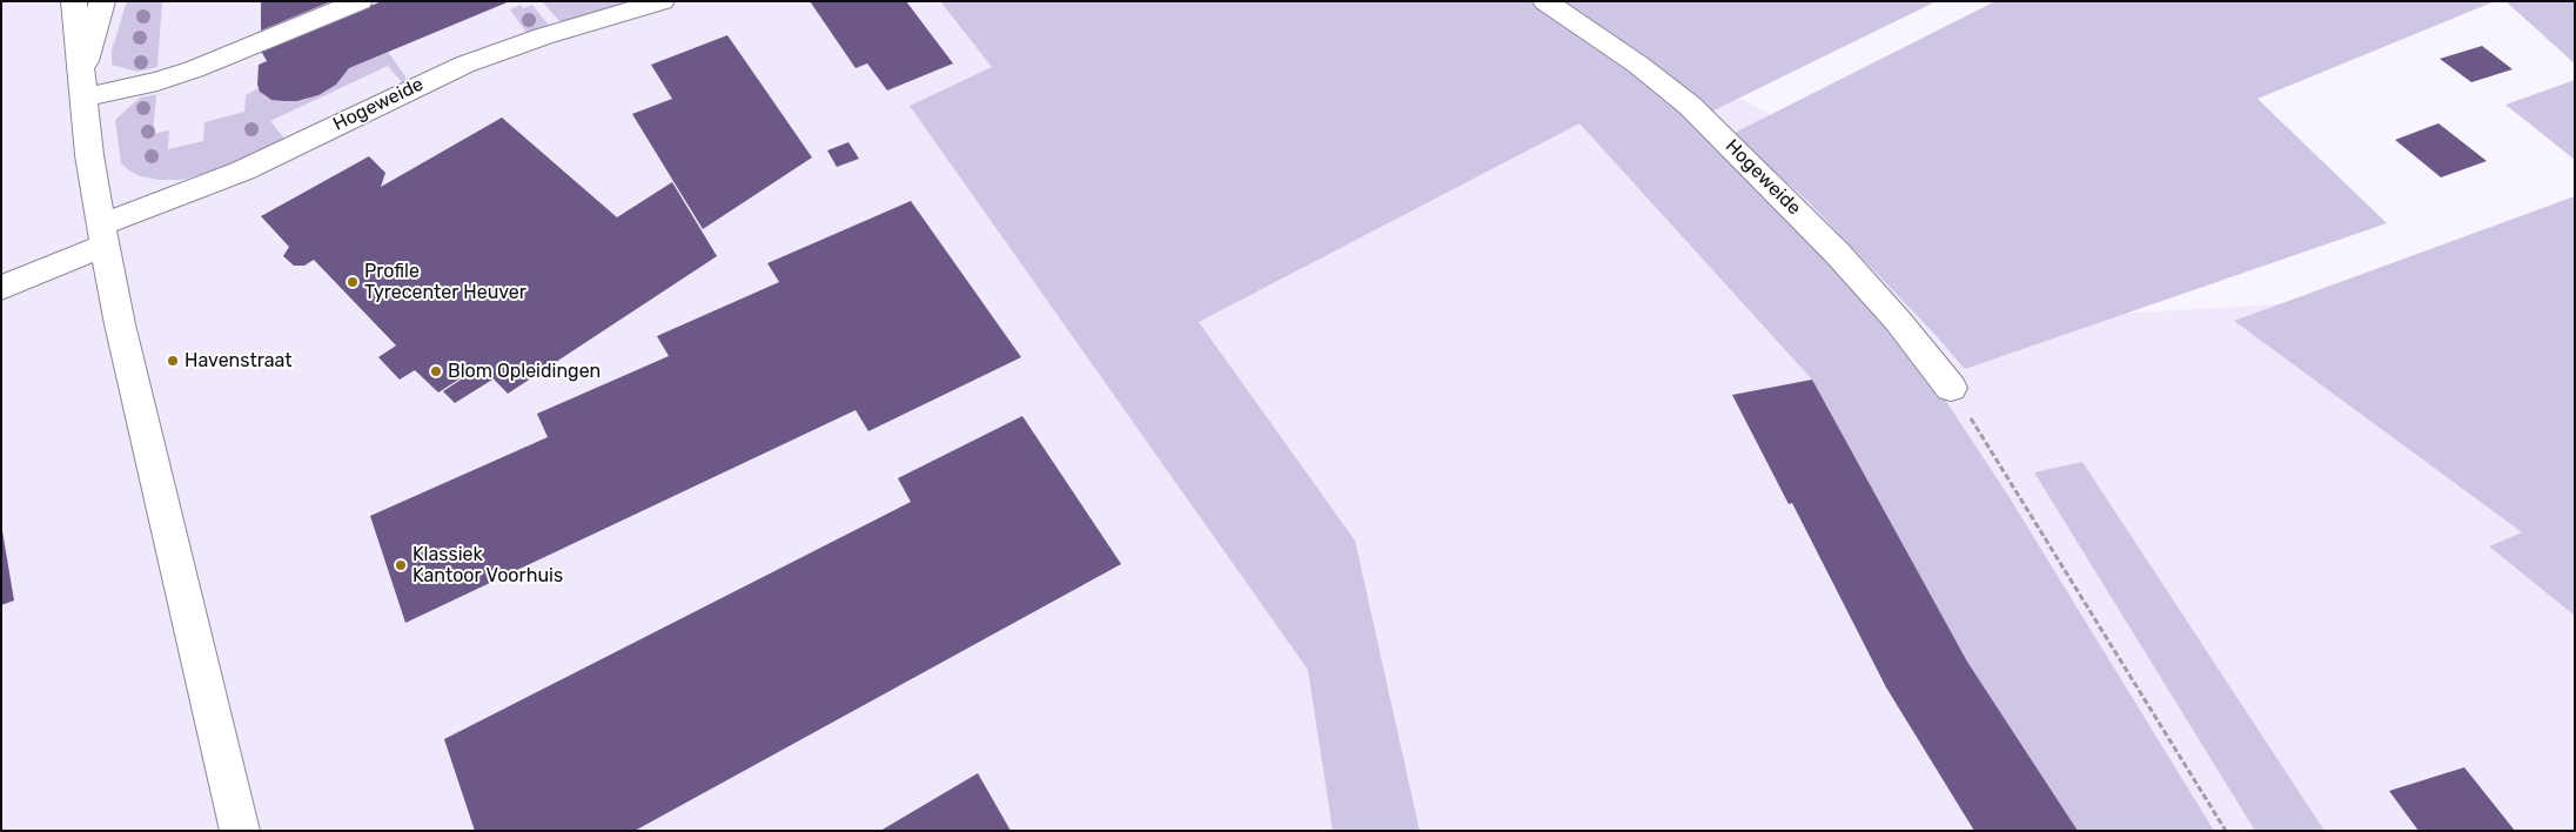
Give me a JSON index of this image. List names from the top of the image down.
{
  "streets": {
    "street": ["Hogeweide"]
  },
  "places": [
    "Profile Tyrecenter Heuver",
    "Havenstraat",
    "Blom Opleidingen",
    "Klassiek Kantoor Voorhuis"
  ]
}
